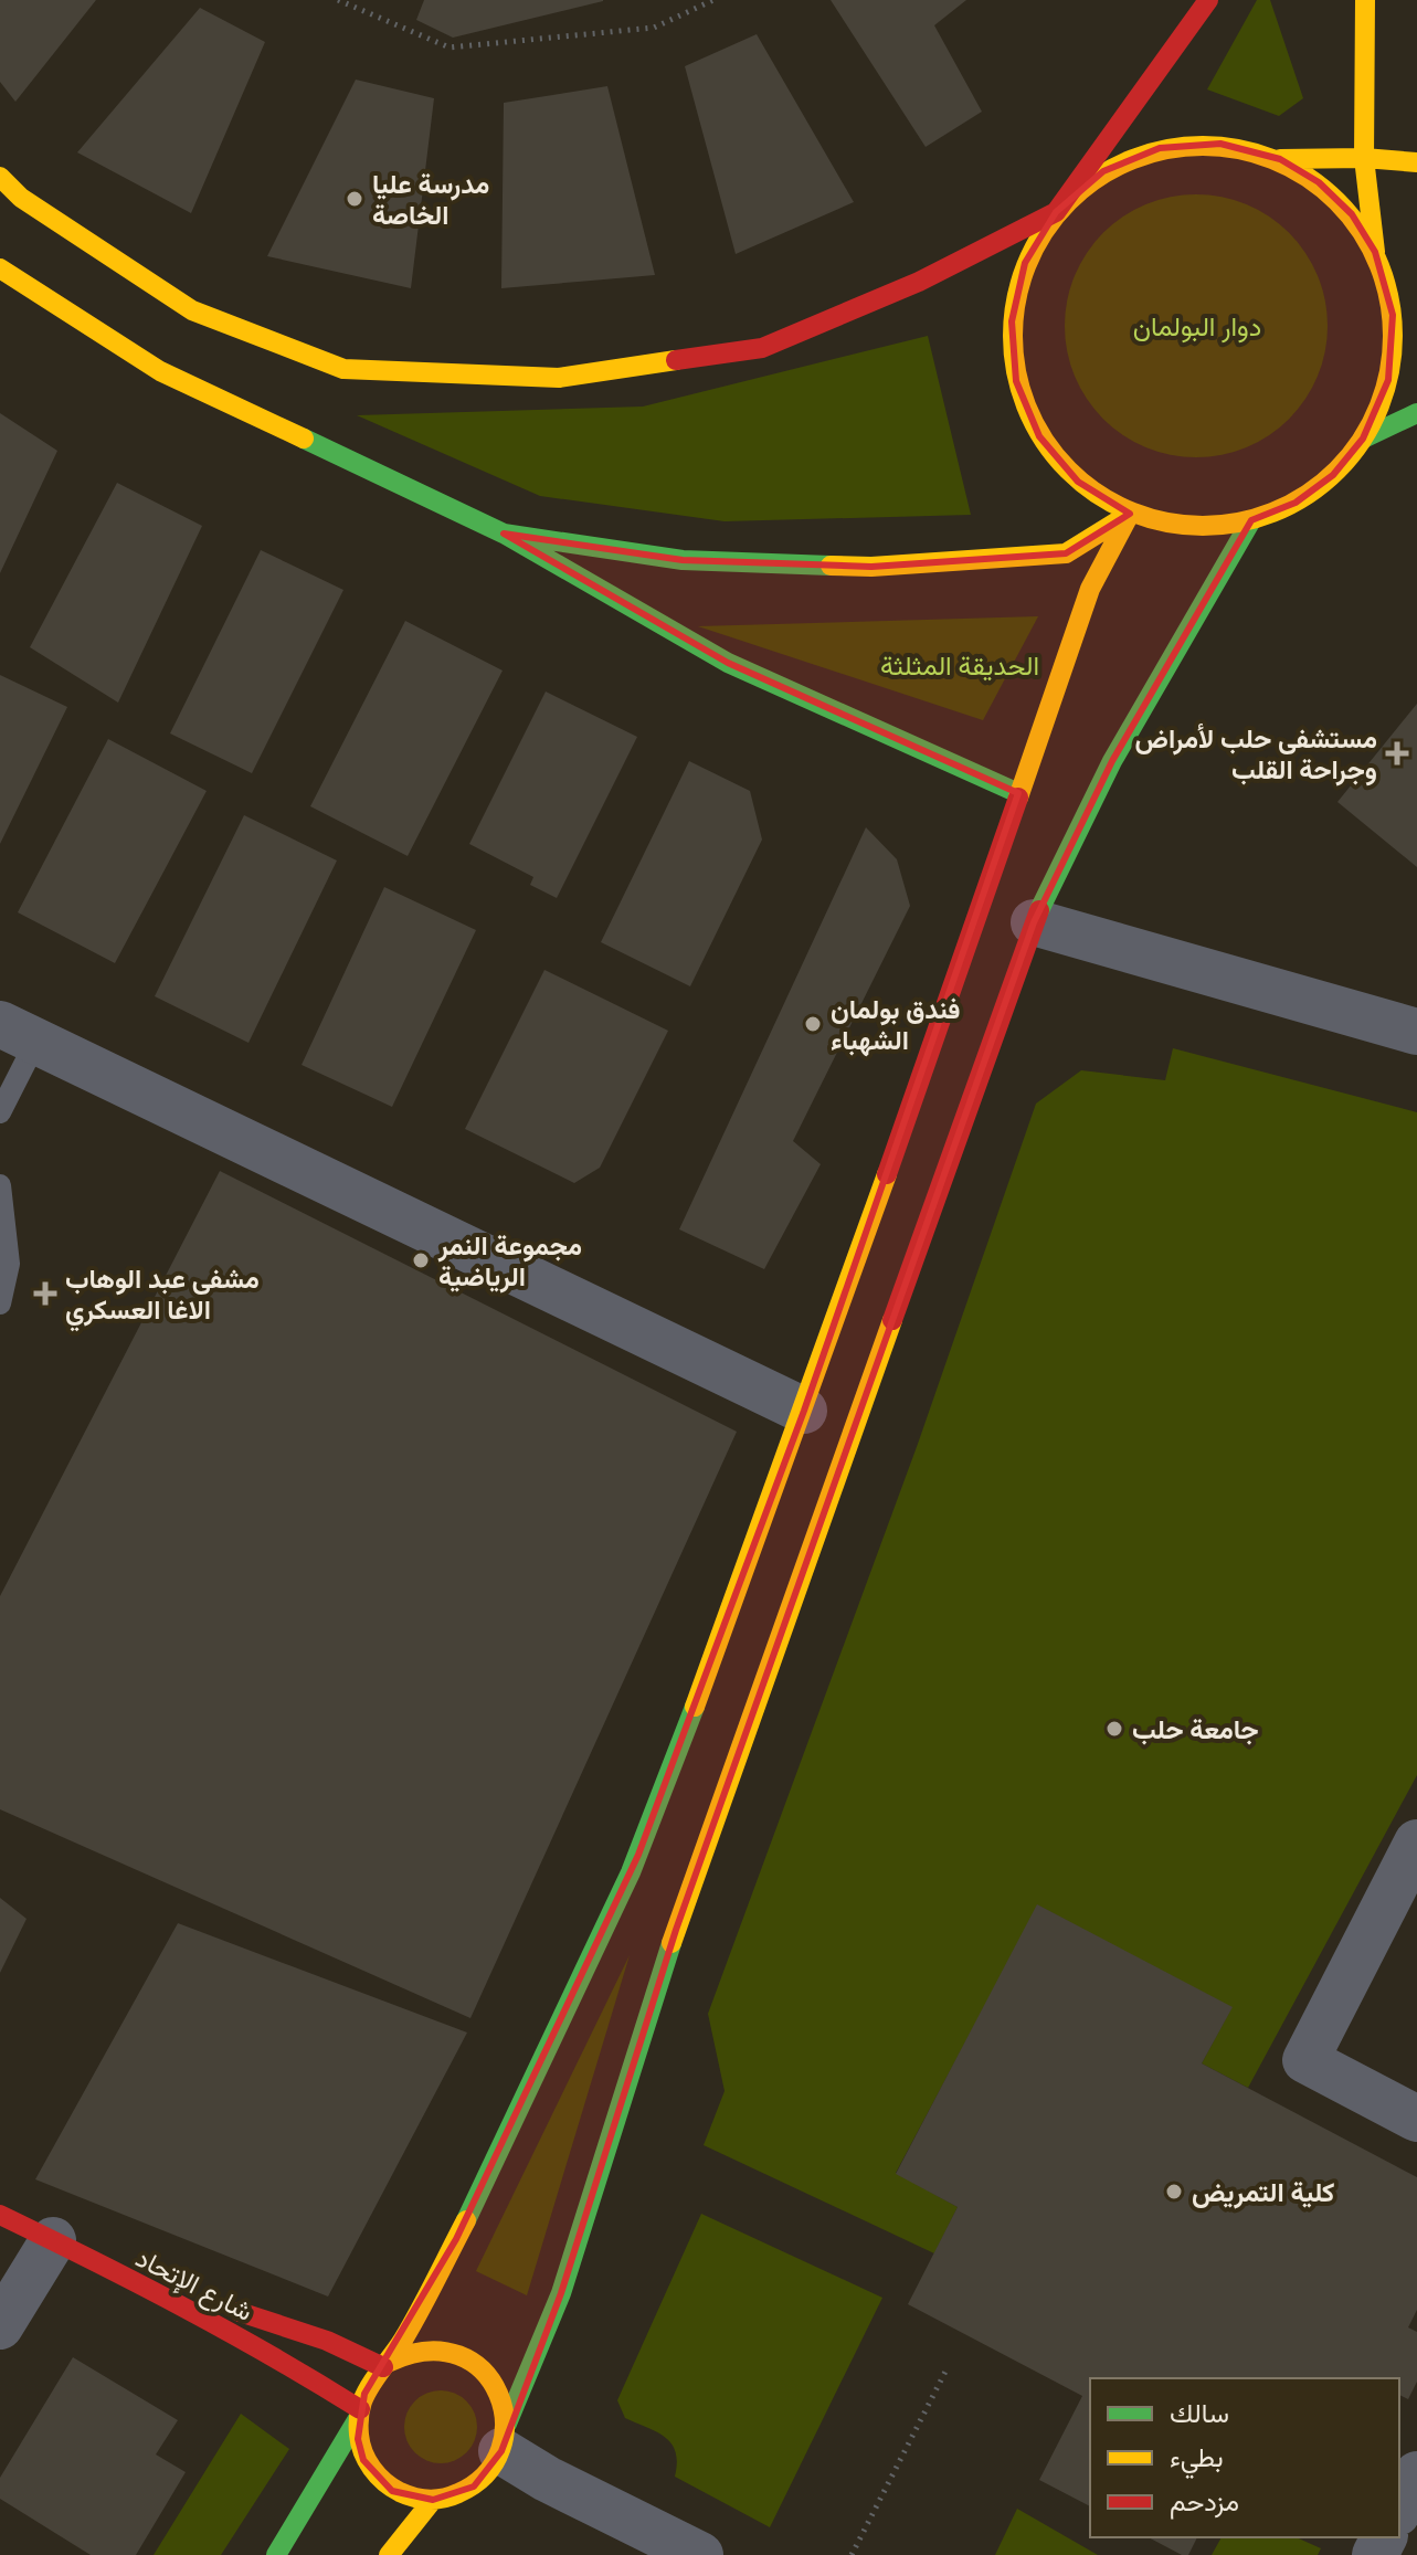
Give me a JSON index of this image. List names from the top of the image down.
{
  "streets": {
    "main road": ["شارع الإتحاد"]
  },
  "parks": ["دوار البولمان", "الحديقة المثلثة"],
  "places": {
    "other": [
      "مدرسة عليا الخاصة",
      "فندق بولمان الشهباء",
      "مجموعة النمر الرياضية",
      "جامعة حلب",
      "كلية التمريض"
    ],
    "health": ["مستشفى حلب لأمراض وجراحة القلب", "مشفى عبد الوهاب الاغا العسكري"]
  },
  "legend": ["سالك", "بطيء", "مزدحم"]
}
